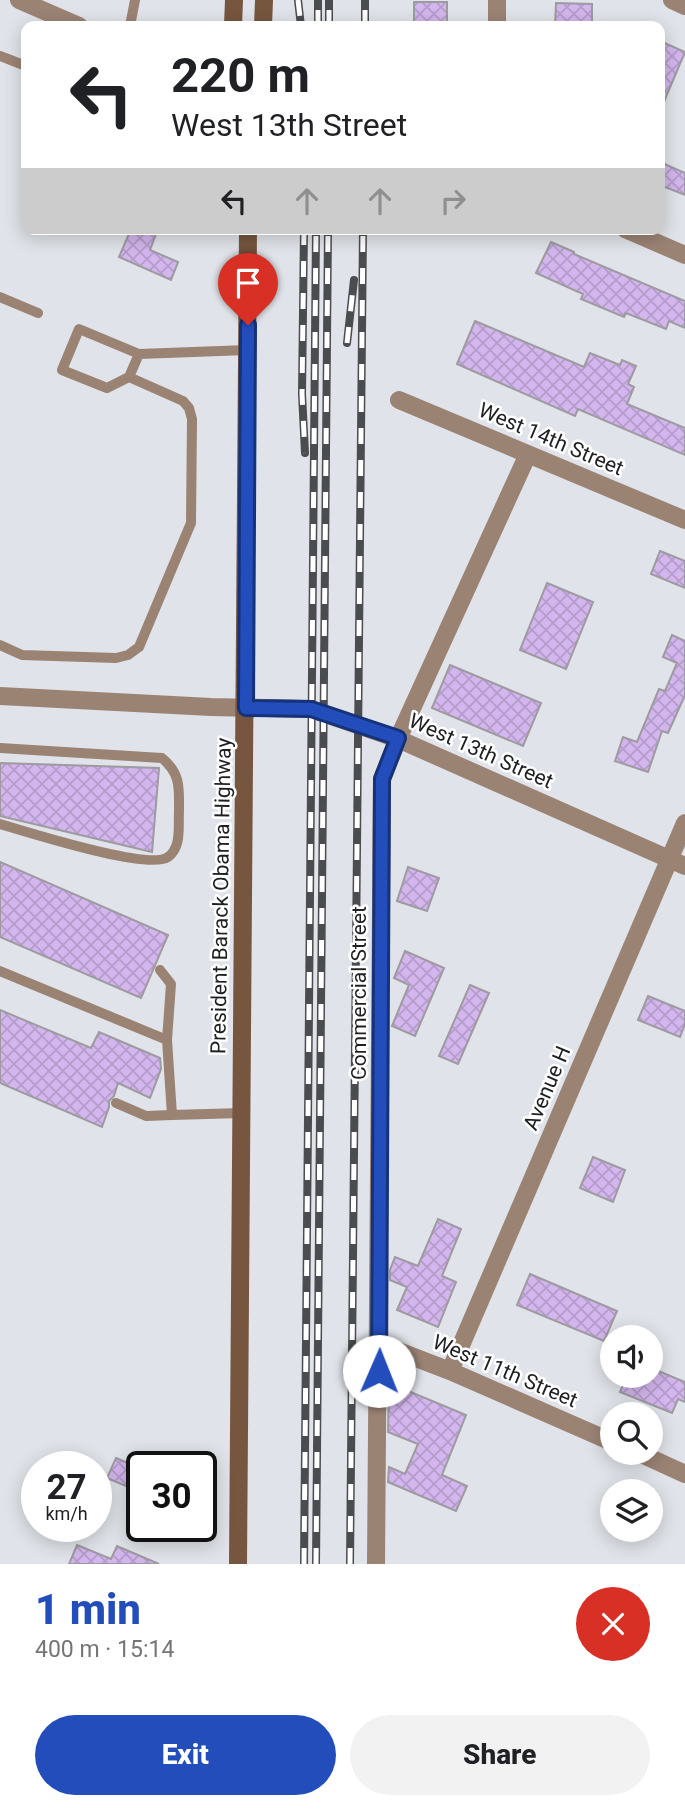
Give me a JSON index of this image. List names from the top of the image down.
{
  "streets": {
    "main road": ["President Barack Obama Highway"],
    "street": [
      "West 14th Street",
      "West 13th Street",
      "Commercial Street",
      "Avenue H",
      "West 11th Street"
    ]
  },
  "crossings": [
    ["West 14th Street", "Commercial Street"],
    ["West 13th Street", "President Barack Obama Highway"],
    ["West 13th Street", "Commercial Street"],
    ["West 13th Street", "Avenue H"],
    ["Commercial Street", "West 11th Street"],
    ["Avenue H", "West 11th Street"]
  ],
  "page": {
    "turn": ["220 m", "West 13th Street"],
    "speed": "27 km/h",
    "limit": "30",
    "heading": ["1 min", "400 m · 15:14"],
    "buttons": ["Exit", "Share"]
  }
}
